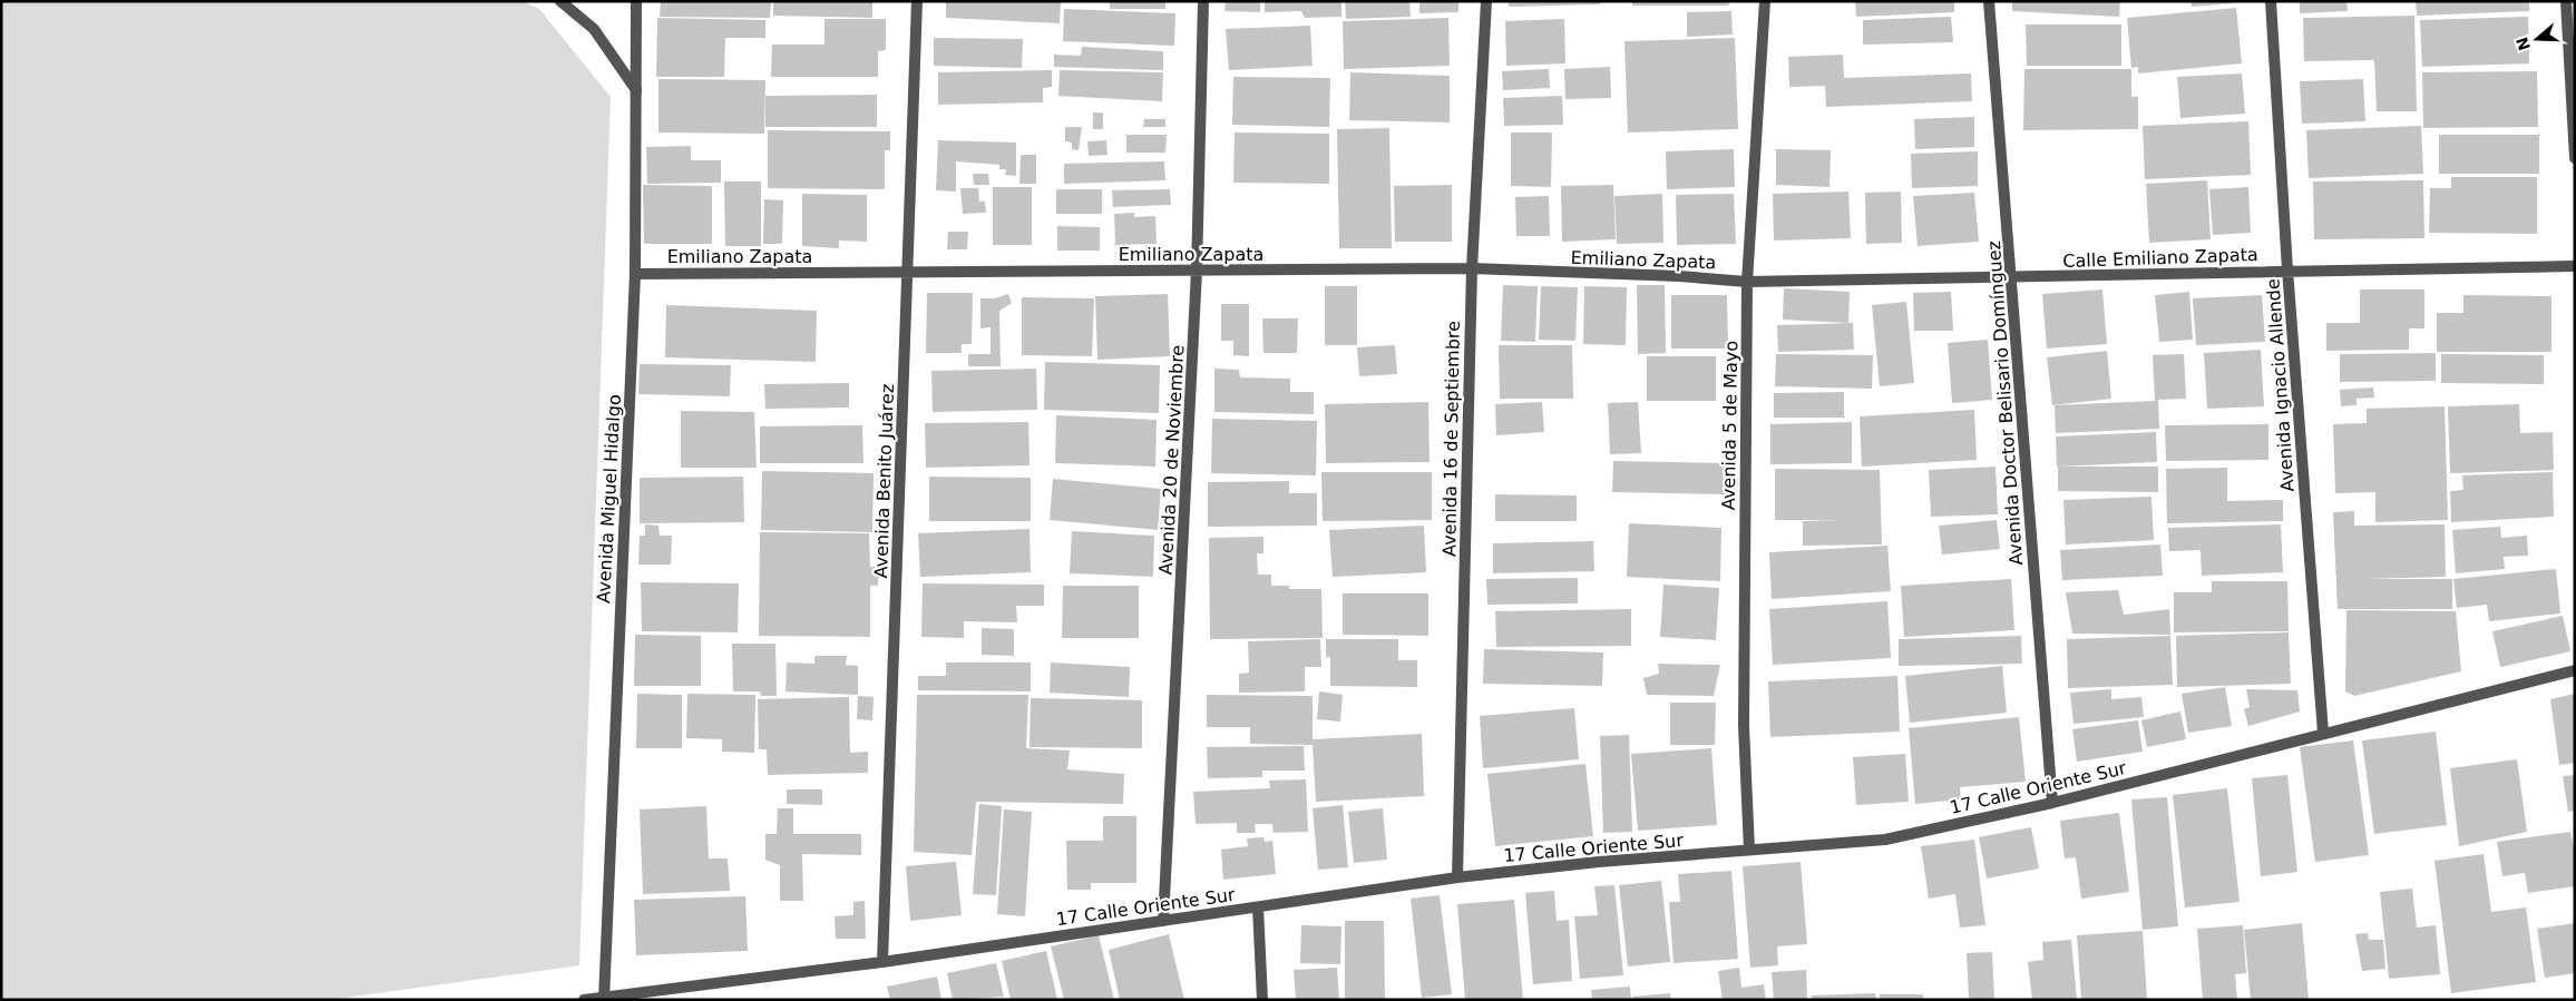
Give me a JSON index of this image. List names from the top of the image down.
{
  "streets": {
    "street": [
      "Emiliano Zapata",
      "Calle Emiliano Zapata",
      "Avenida Ignacio Allende",
      "Avenida Doctor Belisario Domínguez",
      "Avenida 5 de Mayo",
      "Avenida 16 de Septiembre",
      "Avenida 20 de Noviembre",
      "Avenida Benito Juárez",
      "Avenida Miguel Hidalgo",
      "17 Calle Oriente Sur"
    ]
  },
  "crossings": [
    ["Emiliano Zapata", "Calle Emiliano Zapata"],
    ["Emiliano Zapata", "Avenida 5 de Mayo"],
    ["Emiliano Zapata", "Avenida 16 de Septiembre"],
    ["Emiliano Zapata", "Avenida 20 de Noviembre"],
    ["Emiliano Zapata", "Avenida Benito Juárez"],
    ["Emiliano Zapata", "Avenida Miguel Hidalgo"],
    ["Calle Emiliano Zapata", "Avenida Ignacio Allende"],
    ["Calle Emiliano Zapata", "Avenida Doctor Belisario Domínguez"],
    ["Calle Emiliano Zapata", "Avenida 5 de Mayo"],
    ["Avenida Ignacio Allende", "17 Calle Oriente Sur"],
    ["Avenida Doctor Belisario Domínguez", "17 Calle Oriente Sur"],
    ["Avenida 5 de Mayo", "17 Calle Oriente Sur"],
    ["Avenida 16 de Septiembre", "17 Calle Oriente Sur"],
    ["Avenida 20 de Noviembre", "17 Calle Oriente Sur"],
    ["Avenida Benito Juárez", "17 Calle Oriente Sur"],
    ["Avenida Miguel Hidalgo", "17 Calle Oriente Sur"]
  ],
  "north": "left"
}
